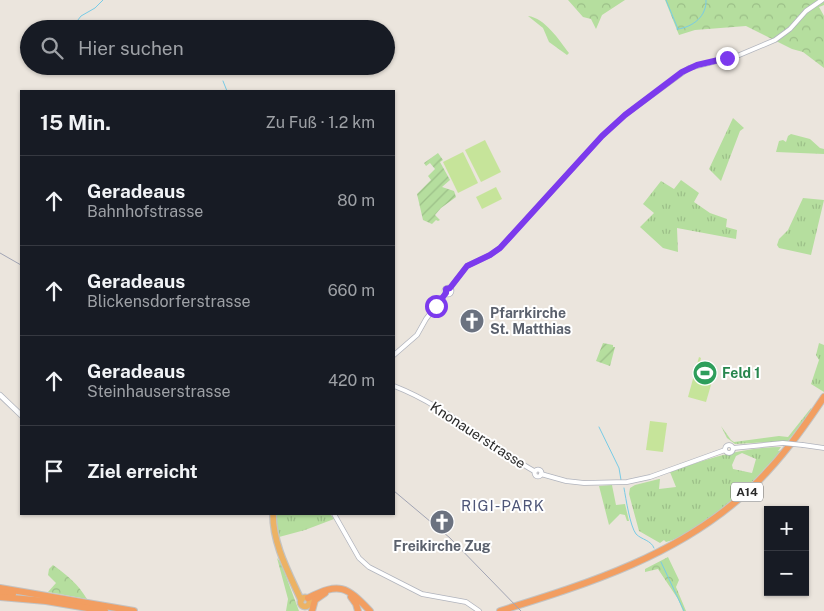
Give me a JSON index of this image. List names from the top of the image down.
{
  "streets": {
    "highway": ["A14"],
    "street": ["Knonauerstrasse"]
  },
  "districts": ["RIGI-PARK"],
  "places": {
    "church": ["Pfarrkirche St. Matthias", "Freikirche Zug"],
    "sports": ["Feld 1"]
  },
  "page": {
    "search": "Hier suchen",
    "heading": ["15 Min.", "Zu Fuß · 1.2 km"],
    "list": [
      ["Geradeaus", "Bahnhofstrasse", "80 m"],
      ["Geradeaus", "Blickensdorferstrasse", "660 m"],
      ["Geradeaus", "Steinhauserstrasse", "420 m"],
      "Ziel erreicht"
    ],
    "map_buttons": ["+", "−"]
  }
}
